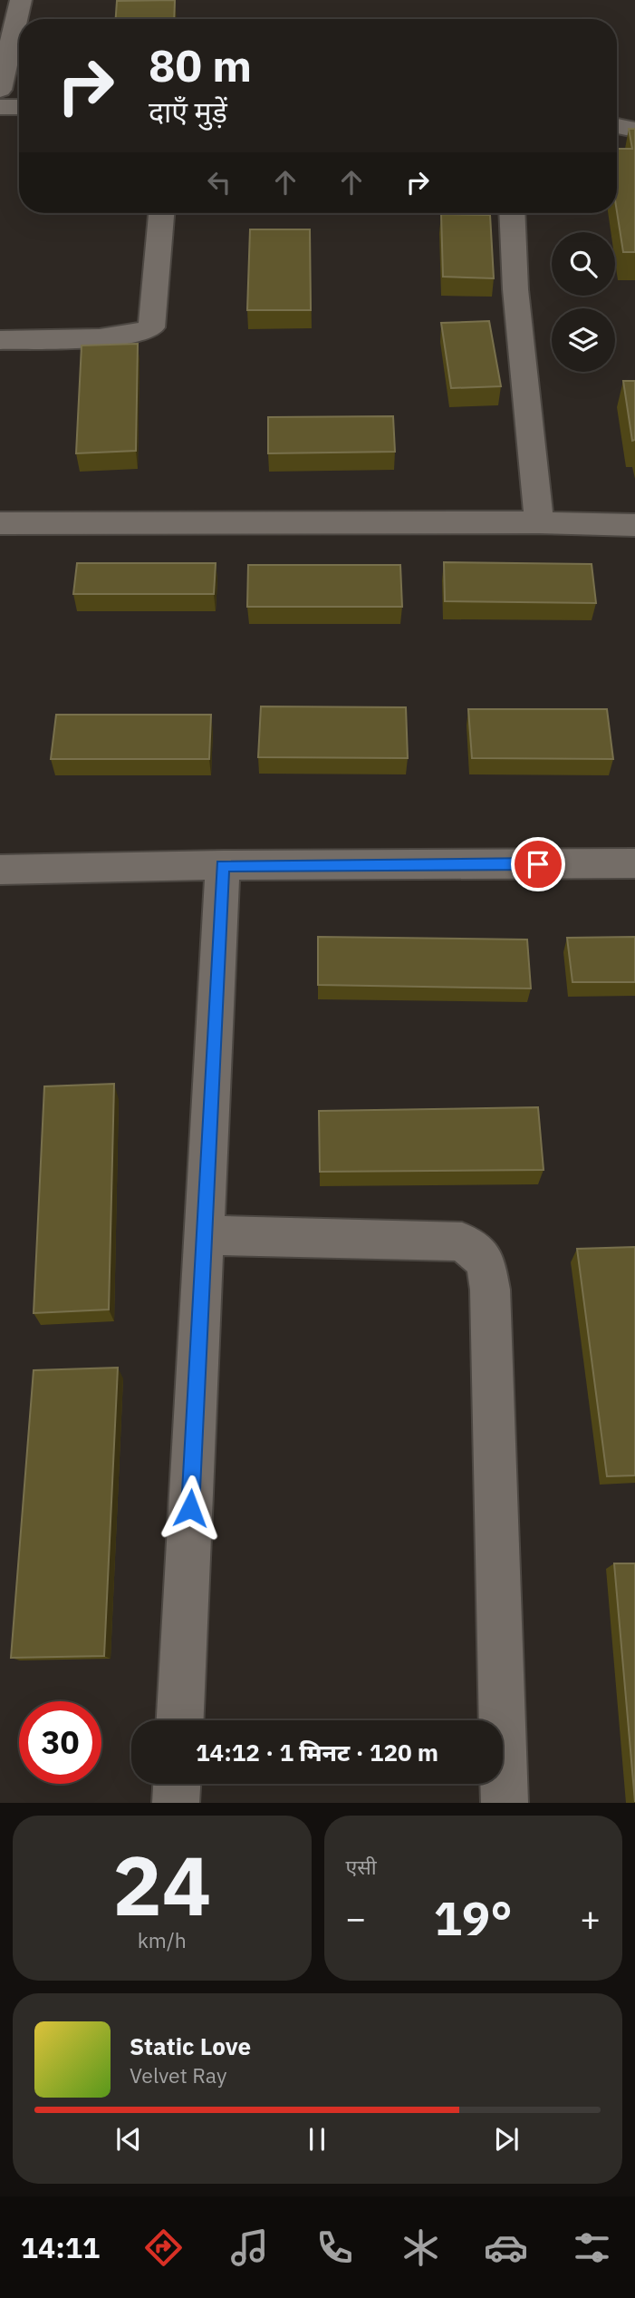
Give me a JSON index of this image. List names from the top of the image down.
{
  "page": {
    "turn": ["80 m", "दाएँ मुड़ें"],
    "limit": "30",
    "trip": "14:12 · 1 मिनट · 120 m",
    "tile": [
      ["24", "km/h"],
      "एसी"
    ],
    "heat": ["−", "19°", "+"],
    "song": ["Static Love", "Velvet Ray"],
    "tabs": "14:11"
  }
}
